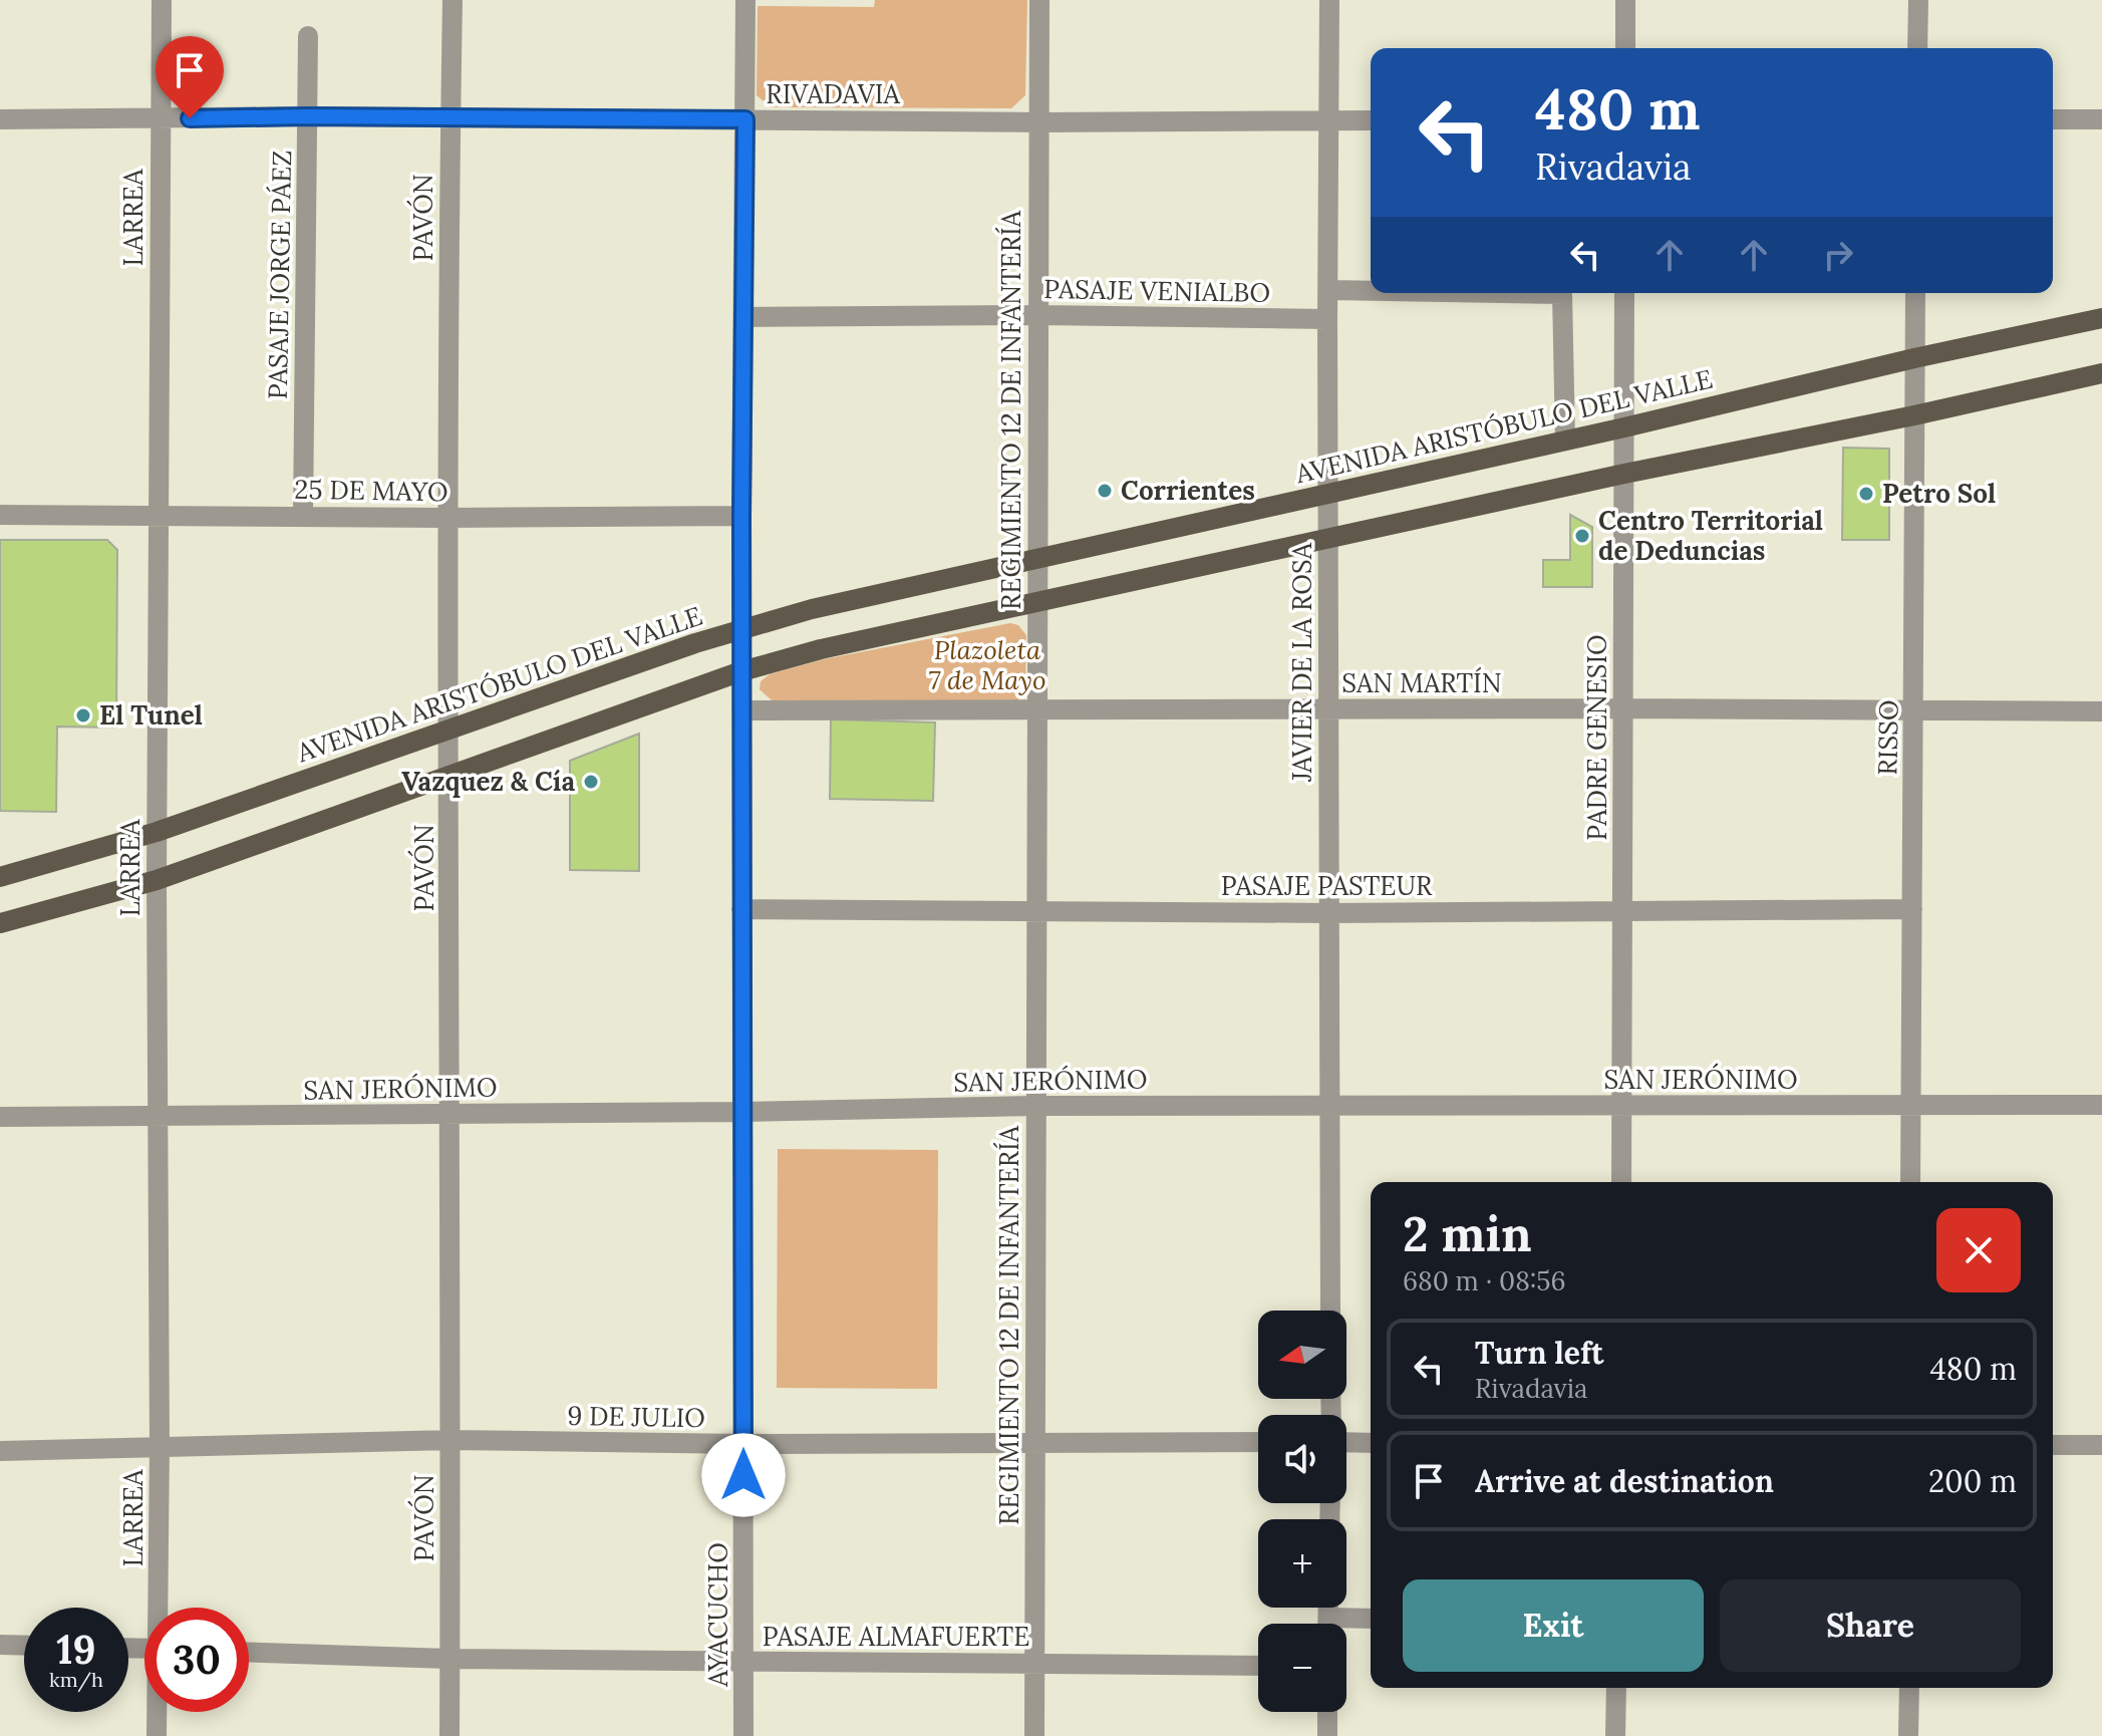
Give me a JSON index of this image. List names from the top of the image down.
{
  "streets": {
    "main road": ["AVENIDA ARISTÓBULO DEL VALLE"],
    "street": [
      "RIVADAVIA",
      "LARREA",
      "PAVÓN",
      "PASAJE JORGE PÁEZ",
      "PASAJE VENIALBO",
      "REGIMIENTO 12 DE INFANTERÍA",
      "25 DE MAYO",
      "JAVIER DE LA ROSA",
      "SAN MARTÍN",
      "PADRE GENESIO",
      "RISSO",
      "PASAJE PASTEUR",
      "SAN JERÓNIMO",
      "9 DE JULIO",
      "AYACUCHO",
      "PASAJE ALMAFUERTE"
    ]
  },
  "crossings": [
    ["RIVADAVIA", "LARREA"],
    ["RIVADAVIA", "PAVÓN"],
    ["RIVADAVIA", "PASAJE JORGE PÁEZ"],
    ["RIVADAVIA", "REGIMIENTO 12 DE INFANTERÍA"],
    ["RIVADAVIA", "JAVIER DE LA ROSA"],
    ["RIVADAVIA", "AYACUCHO"],
    ["LARREA", "AVENIDA ARISTÓBULO DEL VALLE"],
    ["LARREA", "25 DE MAYO"],
    ["LARREA", "SAN JERÓNIMO"],
    ["LARREA", "9 DE JULIO"],
    ["PAVÓN", "AVENIDA ARISTÓBULO DEL VALLE"],
    ["PAVÓN", "25 DE MAYO"],
    ["PAVÓN", "SAN JERÓNIMO"],
    ["PAVÓN", "9 DE JULIO"],
    ["PAVÓN", "PASAJE ALMAFUERTE"],
    ["PASAJE JORGE PÁEZ", "25 DE MAYO"],
    ["PASAJE VENIALBO", "REGIMIENTO 12 DE INFANTERÍA"],
    ["PASAJE VENIALBO", "JAVIER DE LA ROSA"],
    ["PASAJE VENIALBO", "AYACUCHO"],
    ["REGIMIENTO 12 DE INFANTERÍA", "AVENIDA ARISTÓBULO DEL VALLE"],
    ["REGIMIENTO 12 DE INFANTERÍA", "SAN MARTÍN"],
    ["REGIMIENTO 12 DE INFANTERÍA", "PASAJE PASTEUR"],
    ["REGIMIENTO 12 DE INFANTERÍA", "SAN JERÓNIMO"],
    ["REGIMIENTO 12 DE INFANTERÍA", "9 DE JULIO"],
    ["REGIMIENTO 12 DE INFANTERÍA", "PASAJE ALMAFUERTE"],
    ["AVENIDA ARISTÓBULO DEL VALLE", "JAVIER DE LA ROSA"],
    ["AVENIDA ARISTÓBULO DEL VALLE", "PADRE GENESIO"],
    ["AVENIDA ARISTÓBULO DEL VALLE", "RISSO"],
    ["AVENIDA ARISTÓBULO DEL VALLE", "AYACUCHO"],
    ["25 DE MAYO", "AYACUCHO"],
    ["JAVIER DE LA ROSA", "SAN MARTÍN"],
    ["JAVIER DE LA ROSA", "PASAJE PASTEUR"],
    ["JAVIER DE LA ROSA", "SAN JERÓNIMO"],
    ["SAN MARTÍN", "PADRE GENESIO"],
    ["SAN MARTÍN", "RISSO"],
    ["SAN MARTÍN", "AYACUCHO"],
    ["PADRE GENESIO", "PASAJE PASTEUR"],
    ["PADRE GENESIO", "SAN JERÓNIMO"],
    ["RISSO", "PASAJE PASTEUR"],
    ["RISSO", "SAN JERÓNIMO"],
    ["PASAJE PASTEUR", "AYACUCHO"],
    ["SAN JERÓNIMO", "AYACUCHO"],
    ["9 DE JULIO", "AYACUCHO"],
    ["AYACUCHO", "PASAJE ALMAFUERTE"]
  ],
  "parks": ["Plazoleta 7 de Mayo"],
  "places": [
    "Corrientes",
    "Petro Sol",
    "Centro Territorial de Deduncias",
    "El Tunel",
    "Vazquez & Cía"
  ],
  "north": "left",
  "page": {
    "turn": ["480 m", "Rivadavia"],
    "heading": ["2 min", "680 m · 08:56"],
    "map_buttons": ["+", "−"],
    "list": [
      {
        "name": "Turn left",
        "note": "Rivadavia",
        "value": "480 m"
      },
      {
        "name": "Arrive at destination",
        "value": "200 m"
      }
    ],
    "buttons": ["Exit", "Share"],
    "speed": "19 km/h",
    "limit": "30"
  }
}
